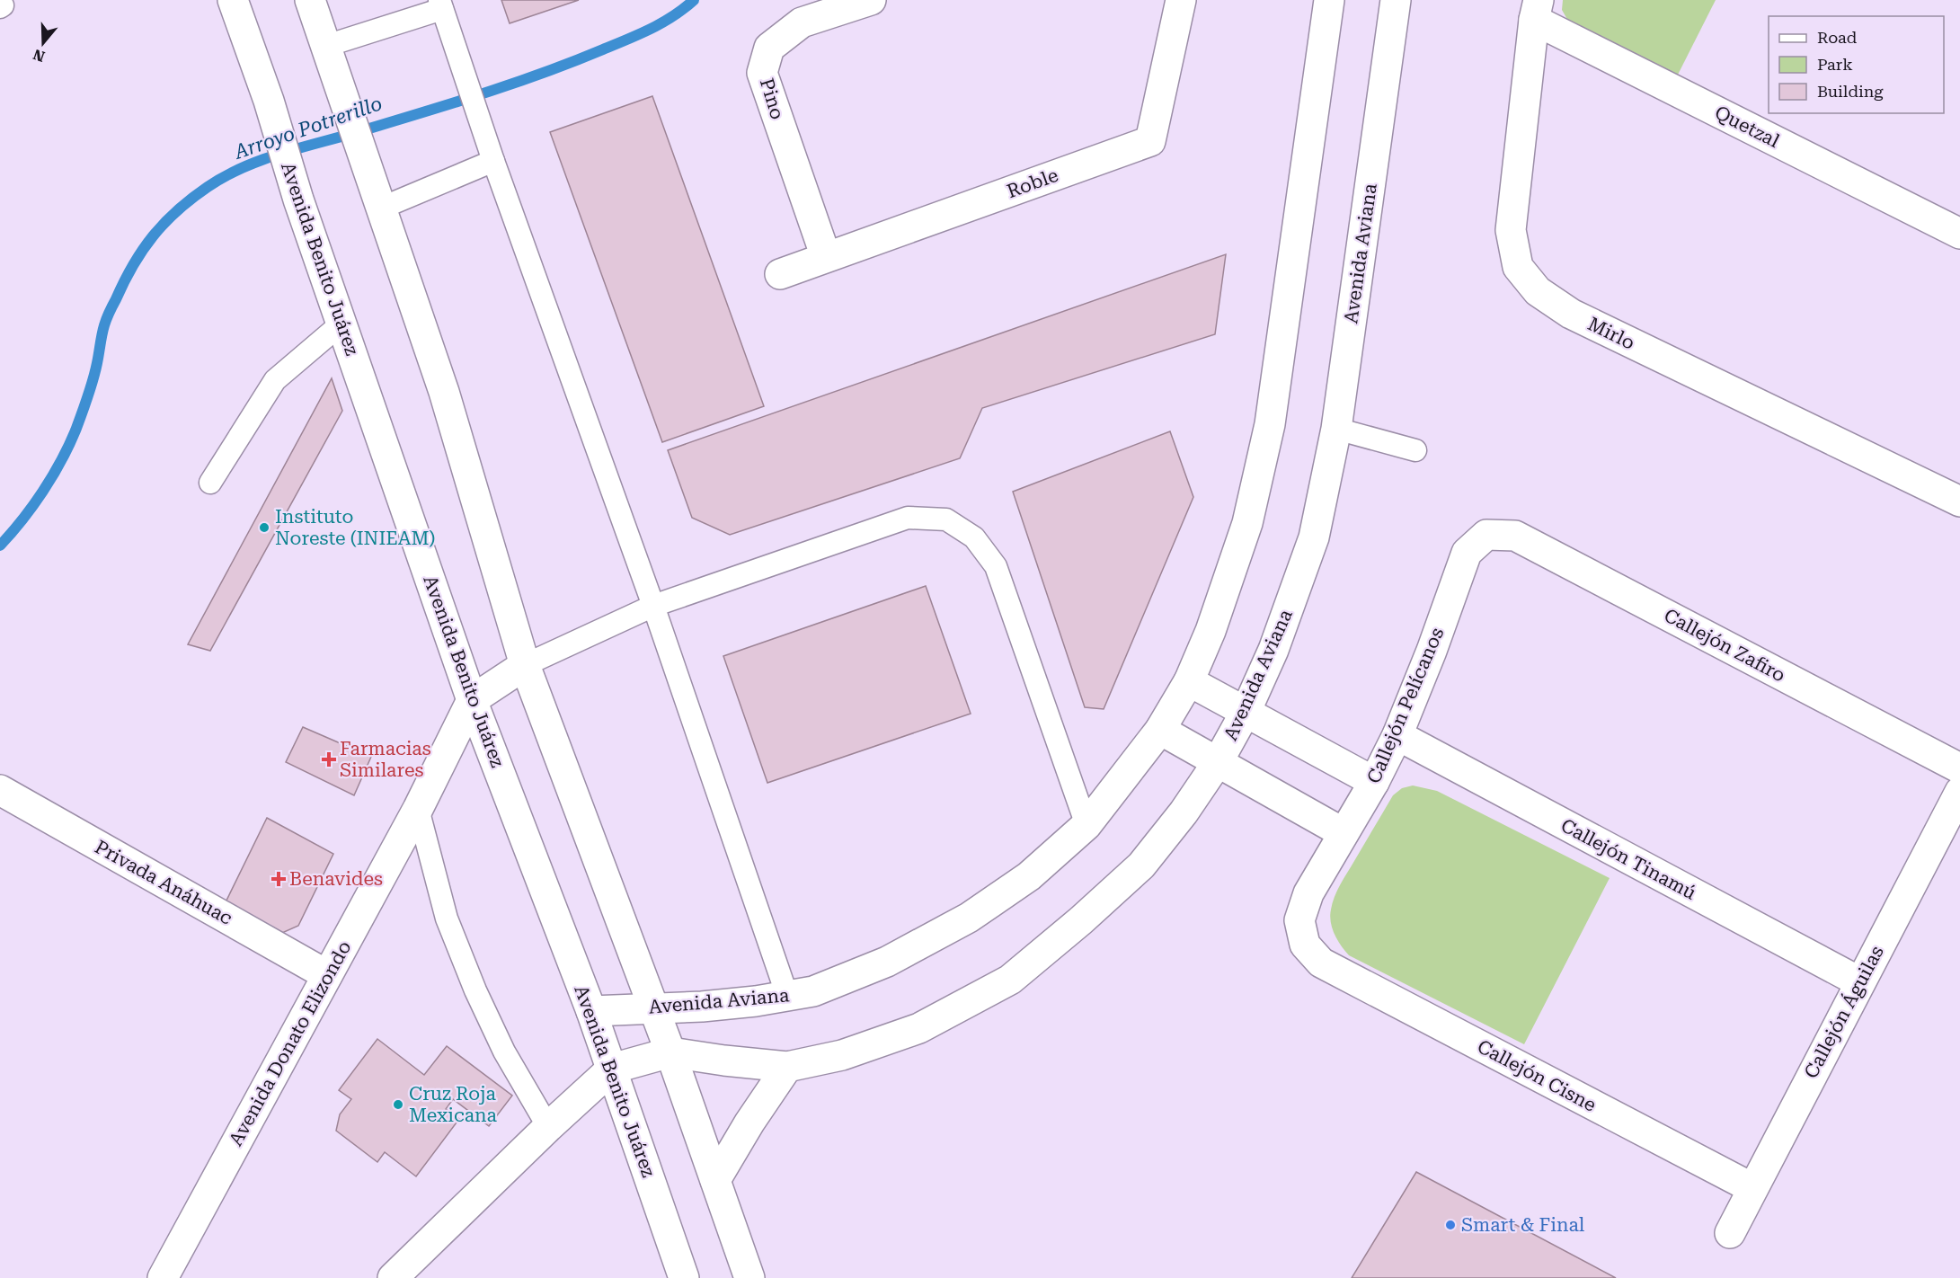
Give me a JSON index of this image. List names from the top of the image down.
{
  "streets": {
    "street": [
      "Pino",
      "Quetzal",
      "Roble",
      "Avenida Aviana",
      "Avenida Benito Juárez",
      "Mirlo",
      "Callejón Zafiro",
      "Callejón Pelícanos",
      "Callejón Tinamú",
      "Privada Anáhuac",
      "Callejón Águilas",
      "Avenida Donato Elizondo",
      "Callejón Cisne"
    ]
  },
  "crossings": [
    ["Pino", "Roble"],
    ["Quetzal", "Mirlo"],
    ["Avenida Aviana", "Avenida Benito Juárez"],
    ["Avenida Benito Juárez", "Avenida Donato Elizondo"],
    ["Callejón Zafiro", "Callejón Pelícanos"],
    ["Callejón Pelícanos", "Callejón Tinamú"],
    ["Callejón Pelícanos", "Callejón Cisne"],
    ["Callejón Tinamú", "Callejón Águilas"],
    ["Privada Anáhuac", "Avenida Donato Elizondo"],
    ["Callejón Águilas", "Callejón Cisne"]
  ],
  "water": ["Arroyo Potrerillo"],
  "places": {
    "other": ["Instituto Noreste (INIEAM)", "Cruz Roja Mexicana", "Smart & Final"],
    "health": ["Farmacias Similares", "Benavides"]
  },
  "legend": ["Road", "Park", "Building"],
  "north": "bottom"
}
